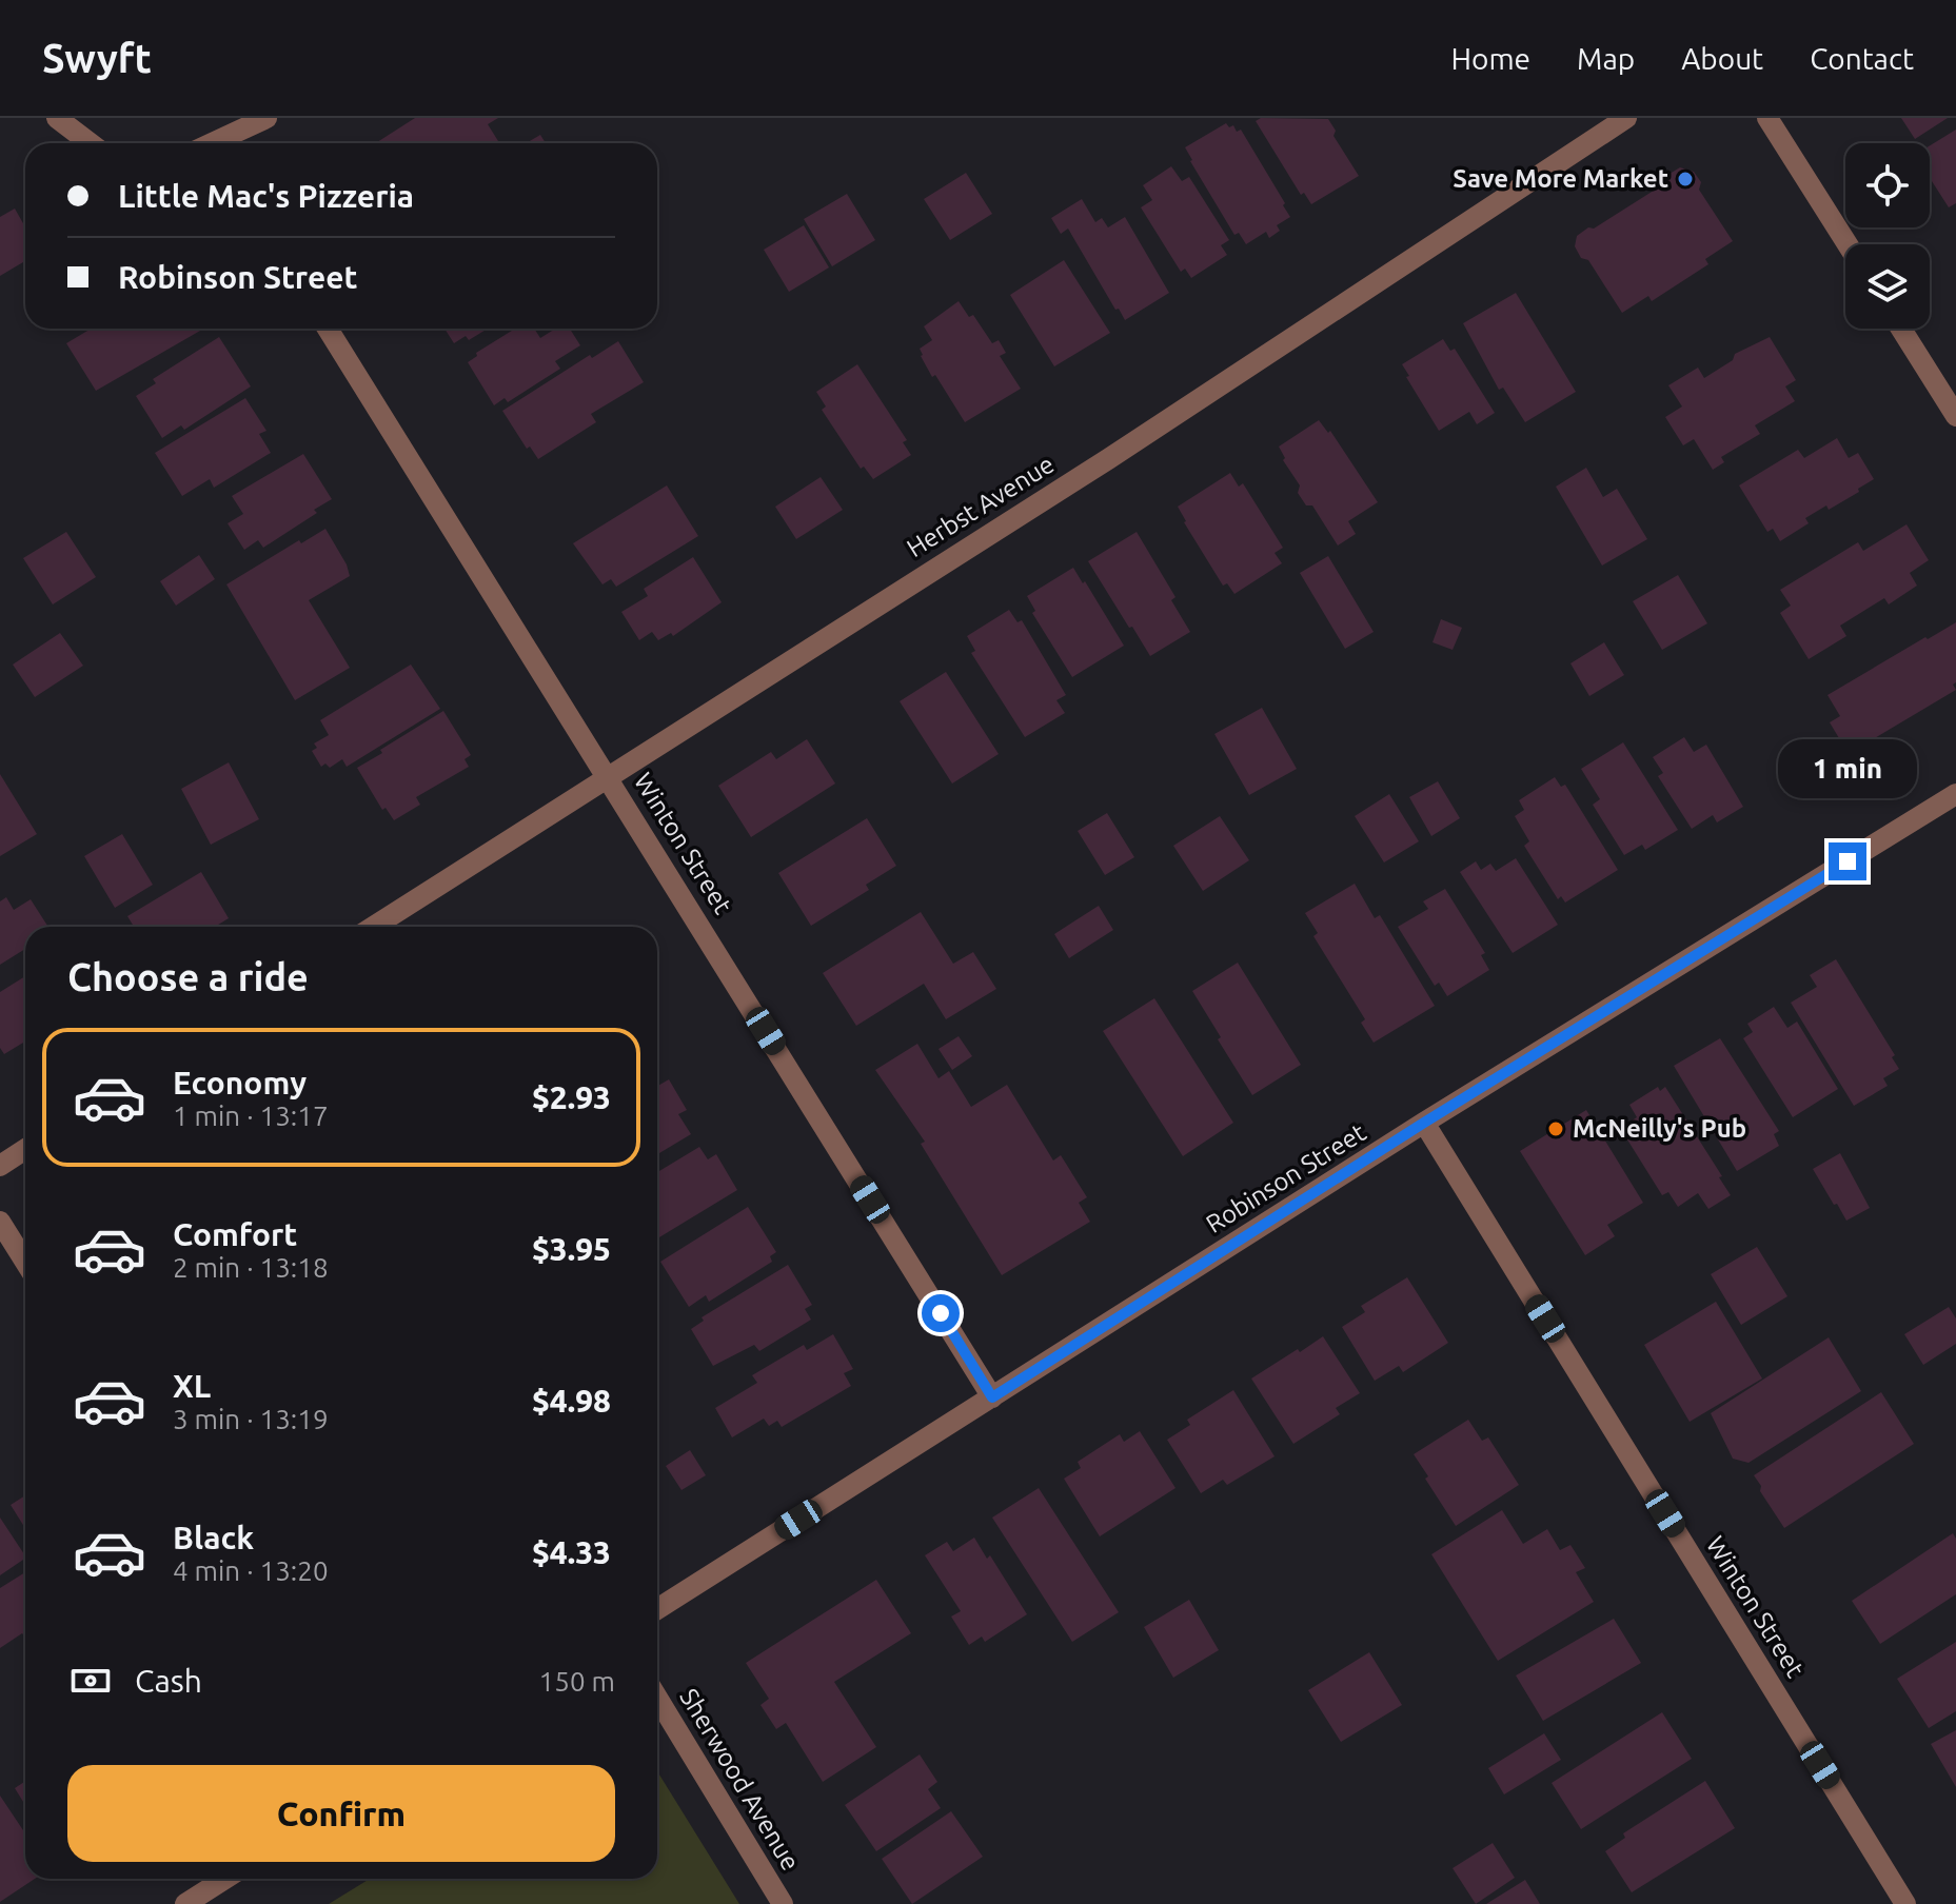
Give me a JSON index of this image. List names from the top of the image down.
{
  "streets": {
    "street": [
      "Herbst Avenue",
      "Winton Street",
      "Robinson Street",
      "Sherwood Avenue"
    ]
  },
  "crossings": [
    ["Herbst Avenue", "Winton Street"],
    ["Winton Street", "Robinson Street"]
  ],
  "places": ["Save More Market", "McNeilly's Pub"],
  "page": {
    "header": "Swyft",
    "nav": [
      "Home",
      "Map",
      "About",
      "Contact"
    ],
    "banner": ["Little Mac's Pizzeria", "Robinson Street"],
    "bubble": "1 min",
    "heading": "Choose a ride",
    "list": [
      {
        "name": "Economy",
        "note": "1 min · 13:17",
        "value": "$2.93"
      },
      {
        "name": "Comfort",
        "note": "2 min · 13:18",
        "value": "$3.95"
      },
      {
        "name": "XL",
        "note": "3 min · 13:19",
        "value": "$4.98"
      },
      {
        "name": "Black",
        "note": "4 min · 13:20",
        "value": "$4.33"
      }
    ],
    "pay": ["Cash", "150 m"],
    "buttons": "Confirm"
  }
}
